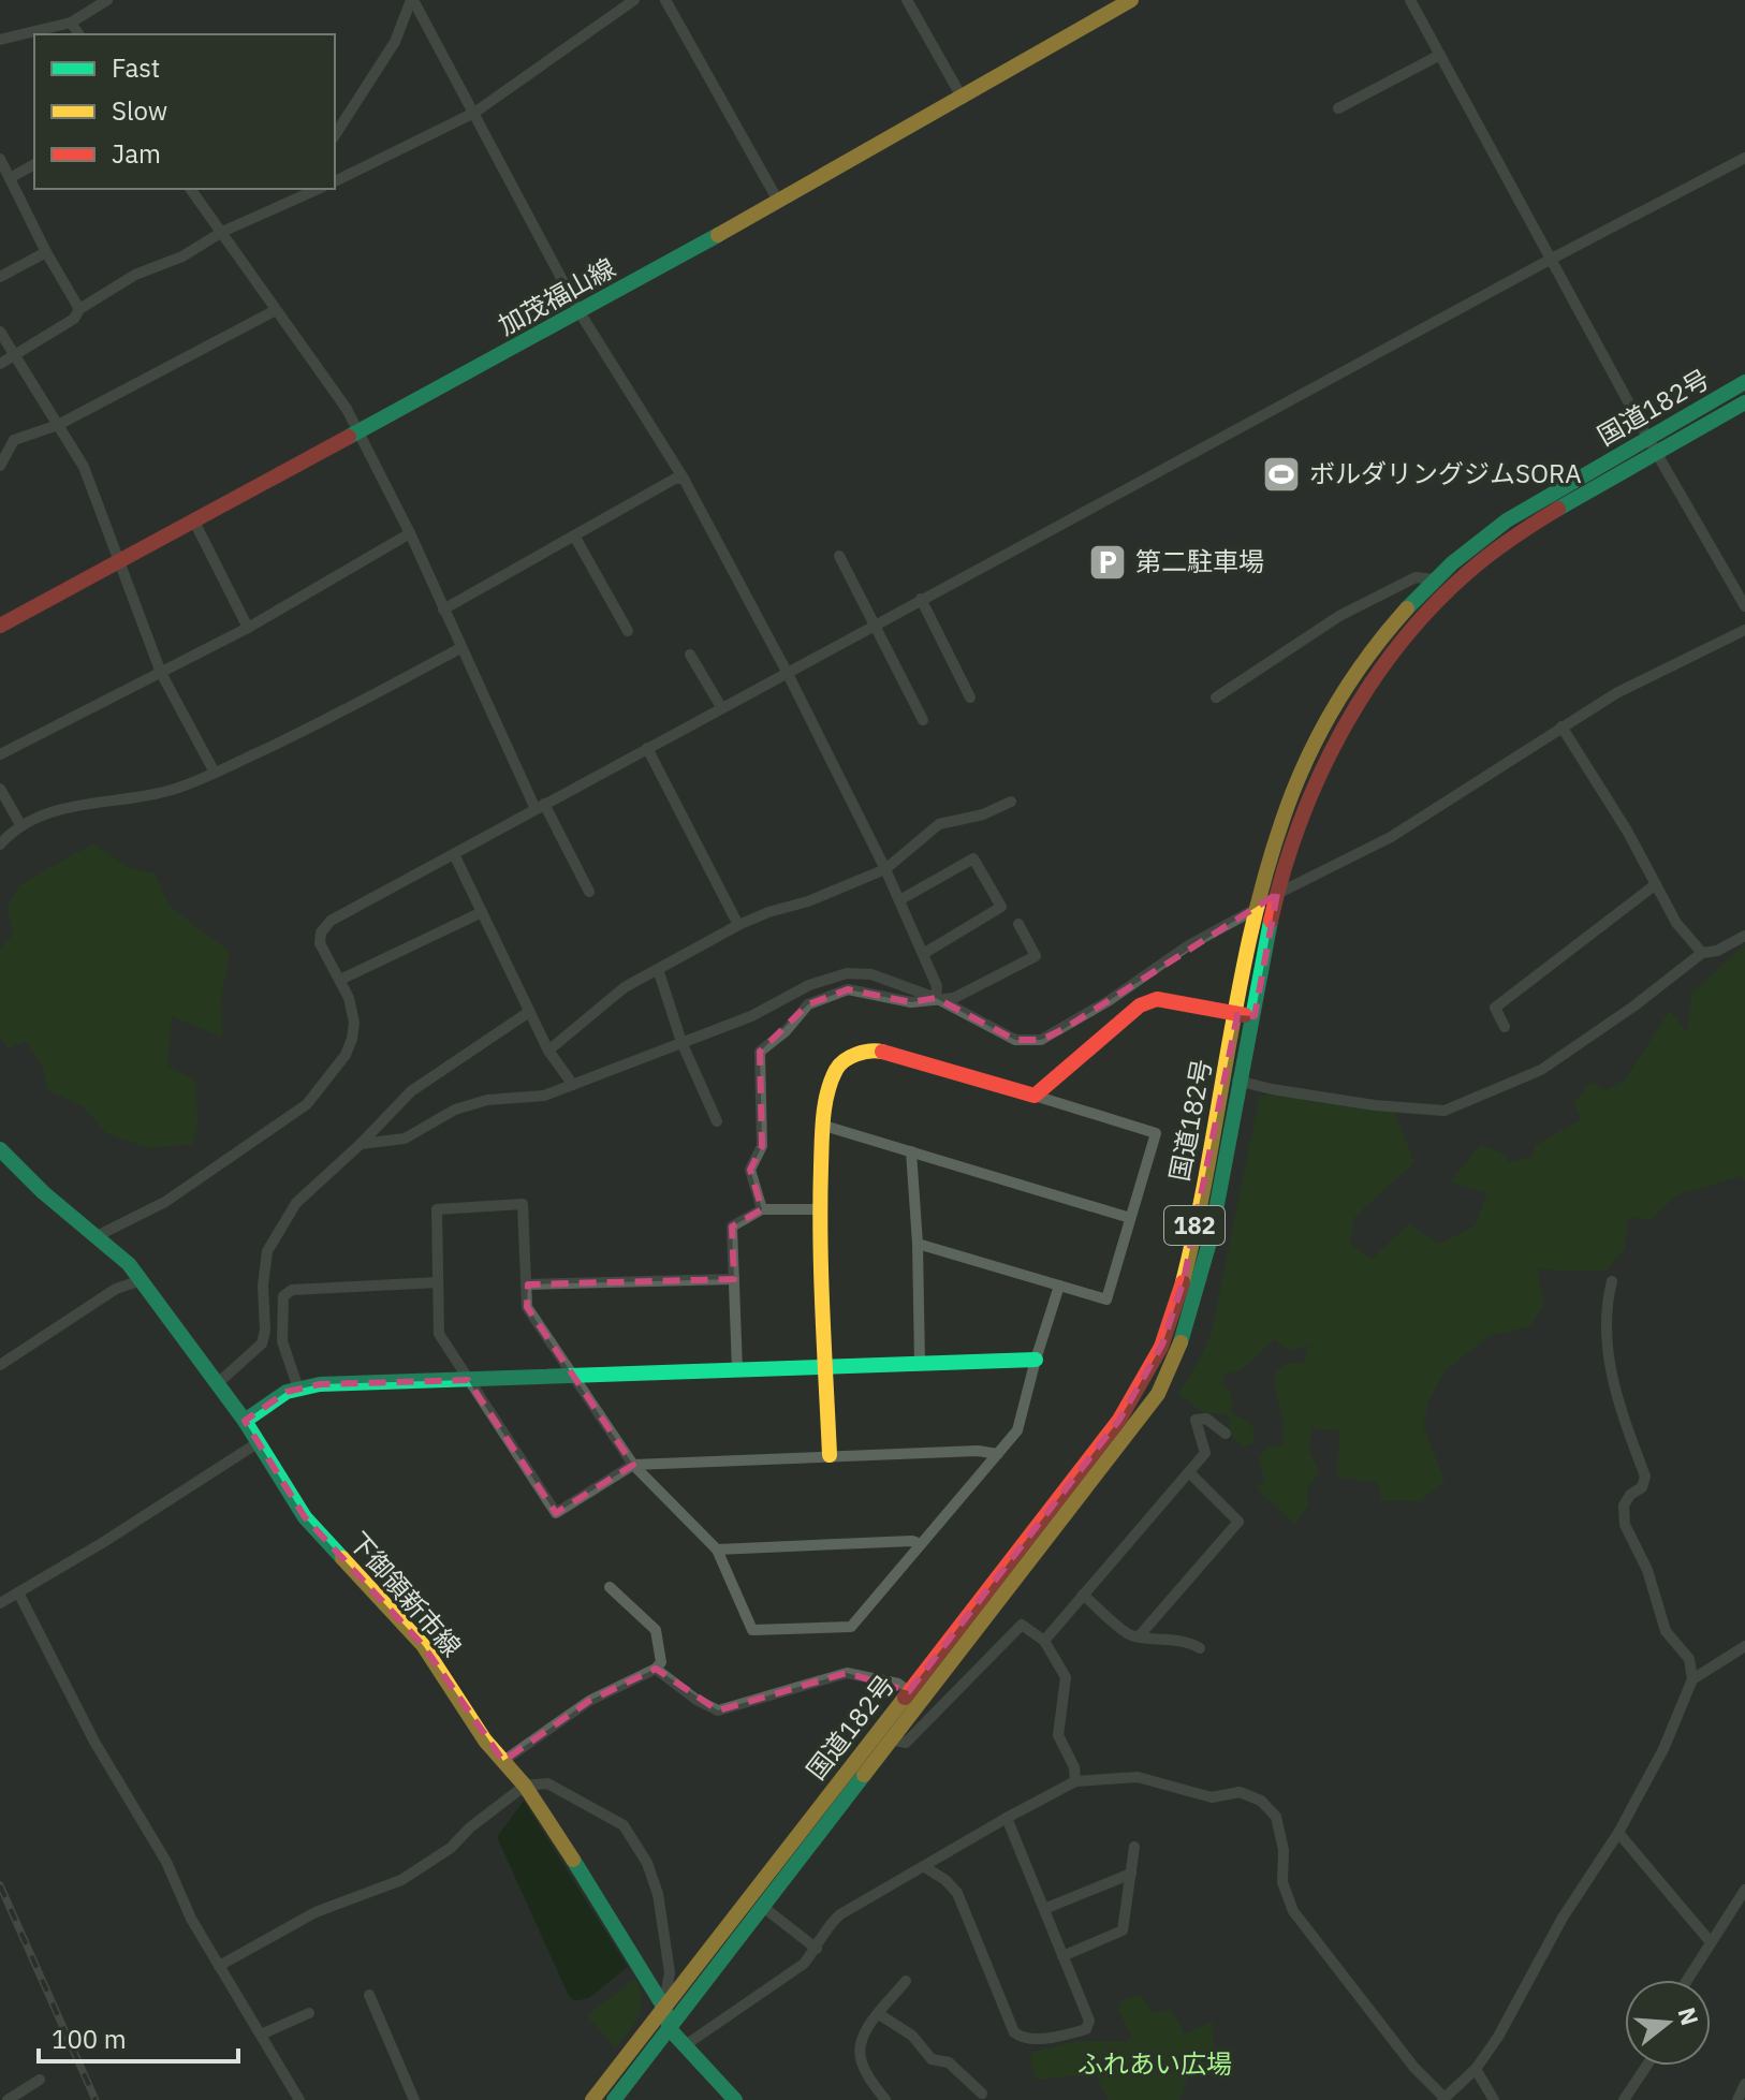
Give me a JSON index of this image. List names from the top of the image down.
{
  "streets": {
    "main road": [
      "加茂福山線",
      "国道182号",
      "182",
      "下御領新市線"
    ]
  },
  "crossings": [
    ["国道182号", "下御領新市線"]
  ],
  "parks": ["ふれあい広場"],
  "places": {
    "sports": ["ボルダリングジムSORA"],
    "parking": ["第二駐車場"]
  },
  "legend": ["Fast", "Slow", "Jam"],
  "scale_bar": "100 m",
  "north": "right"
}
